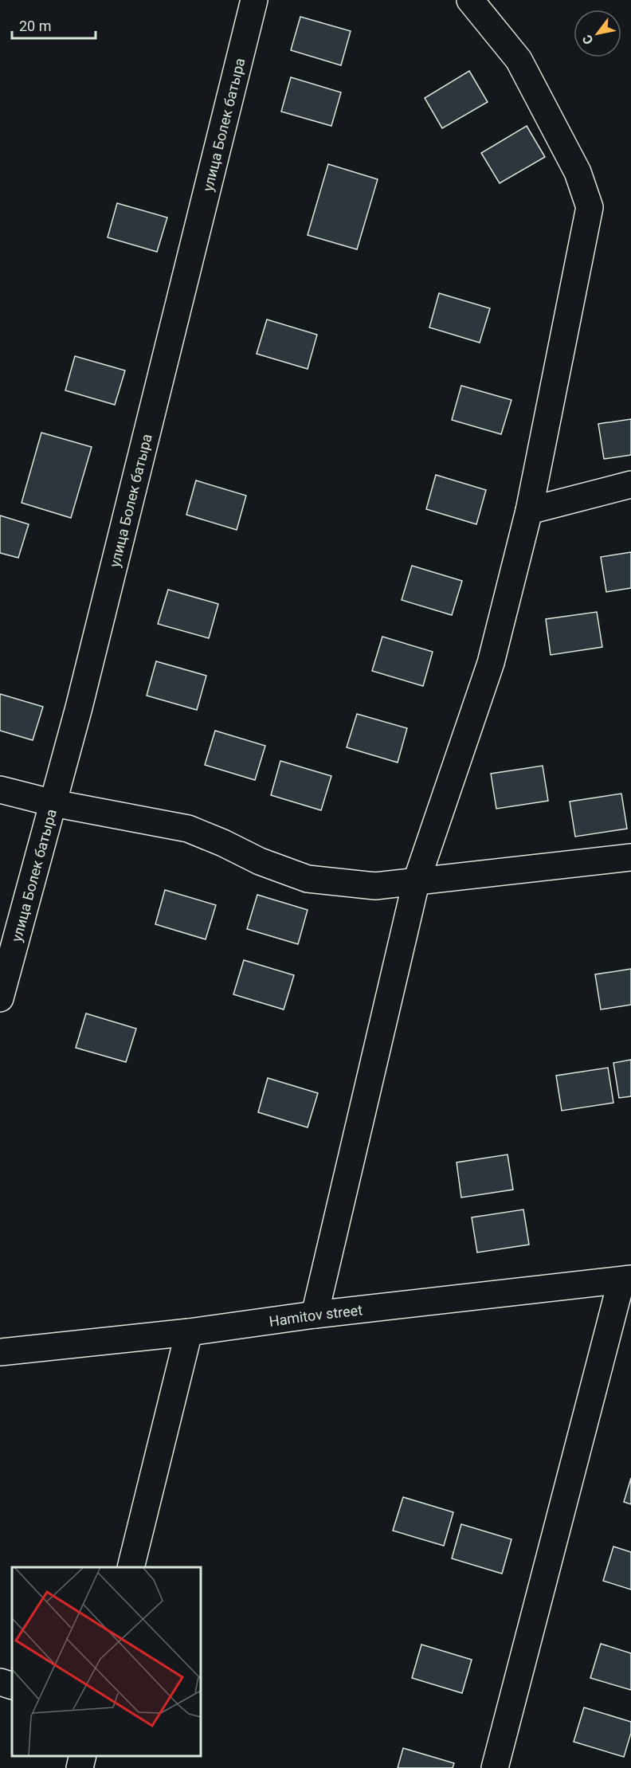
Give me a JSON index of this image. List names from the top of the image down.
{
  "streets": {
    "street": ["улица Болек батыра", "Hamitov street"]
  },
  "scale_bar": "20 m",
  "north": "bottom left"
}
